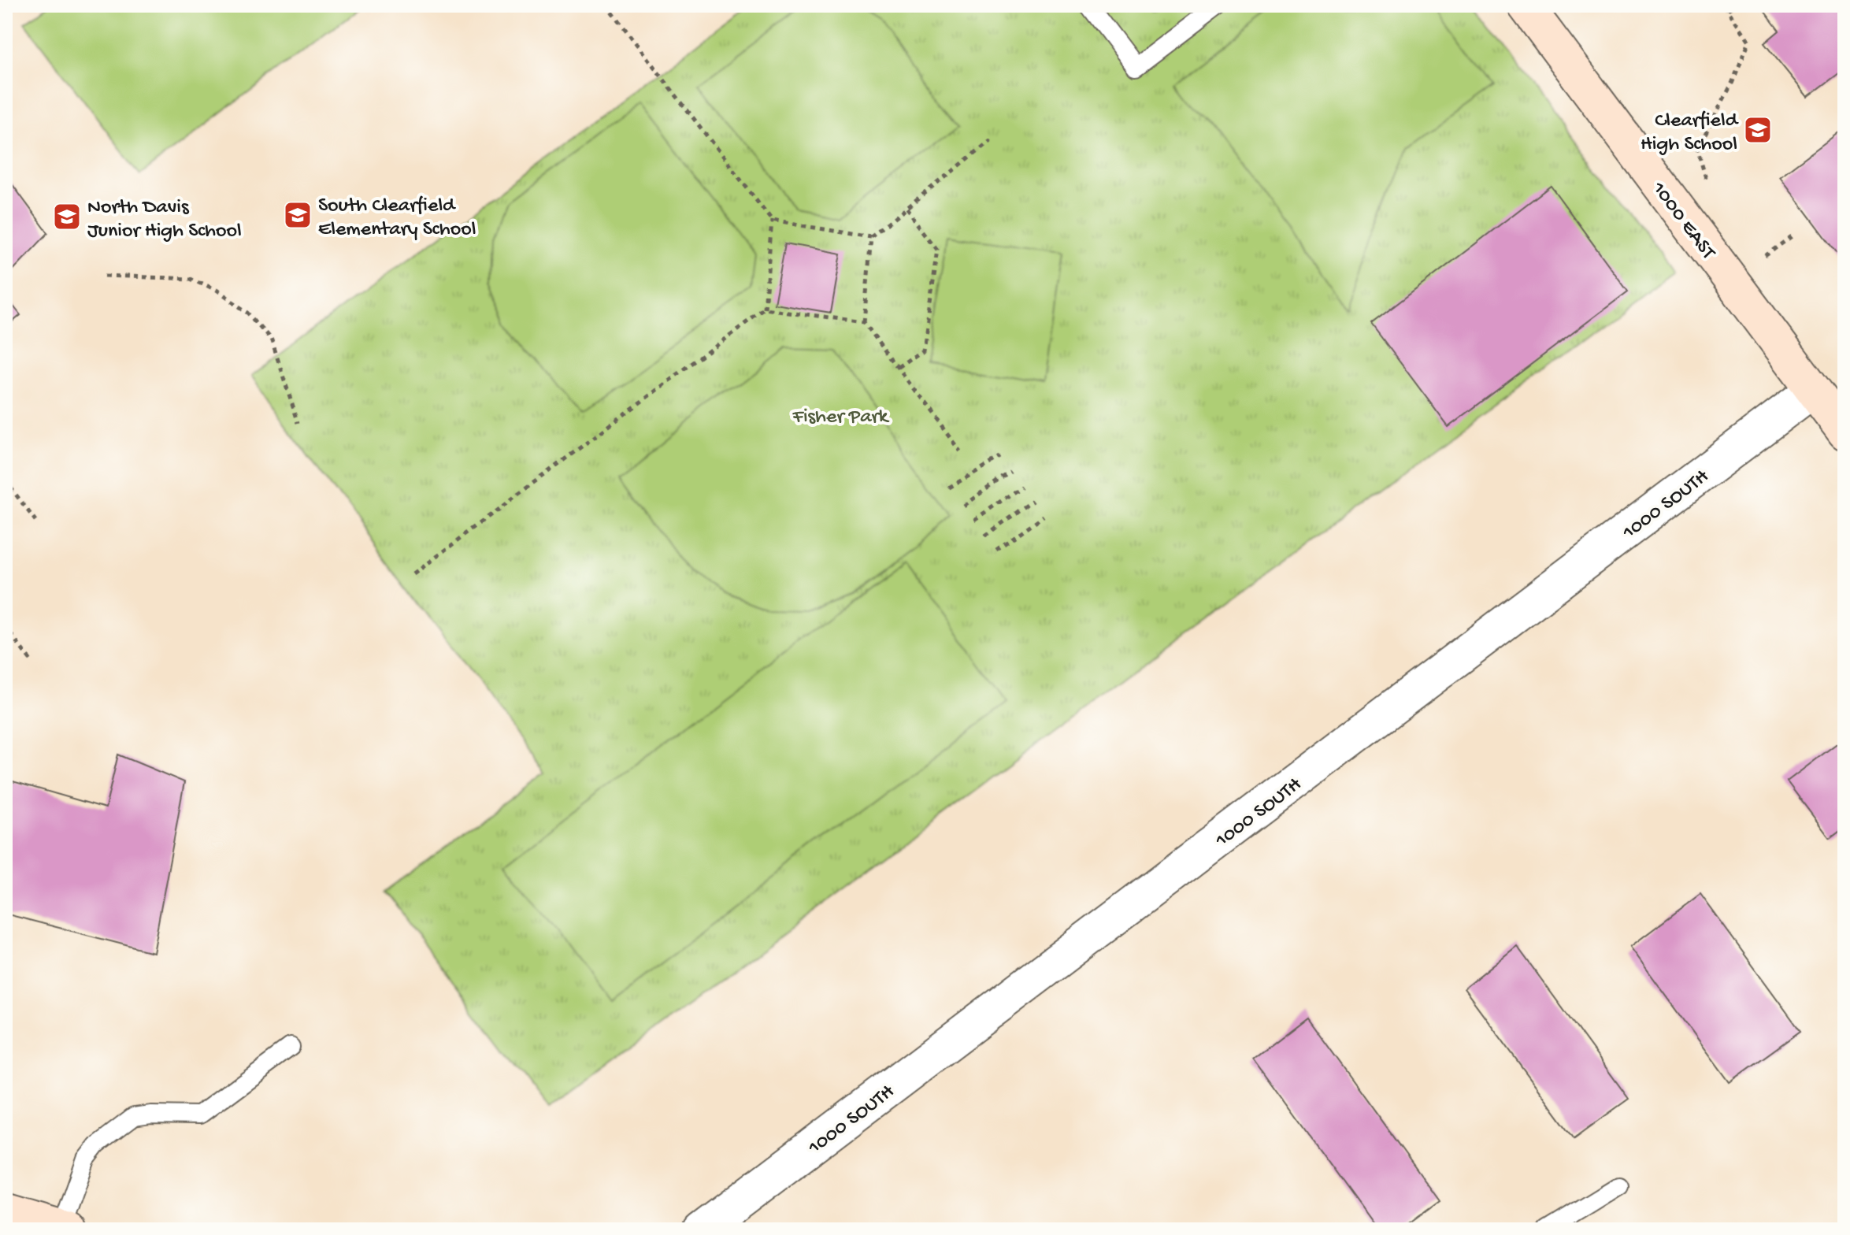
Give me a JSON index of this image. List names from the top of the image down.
{
  "streets": {
    "street": ["1000 EAST", "1000 SOUTH"]
  },
  "crossings": [
    ["1000 EAST", "1000 SOUTH"]
  ],
  "parks": ["Fisher Park"],
  "places": {
    "school or university": ["Clearfield High School", "South Clearfield Elementary School", "North Davis Junior High School"]
  }
}
